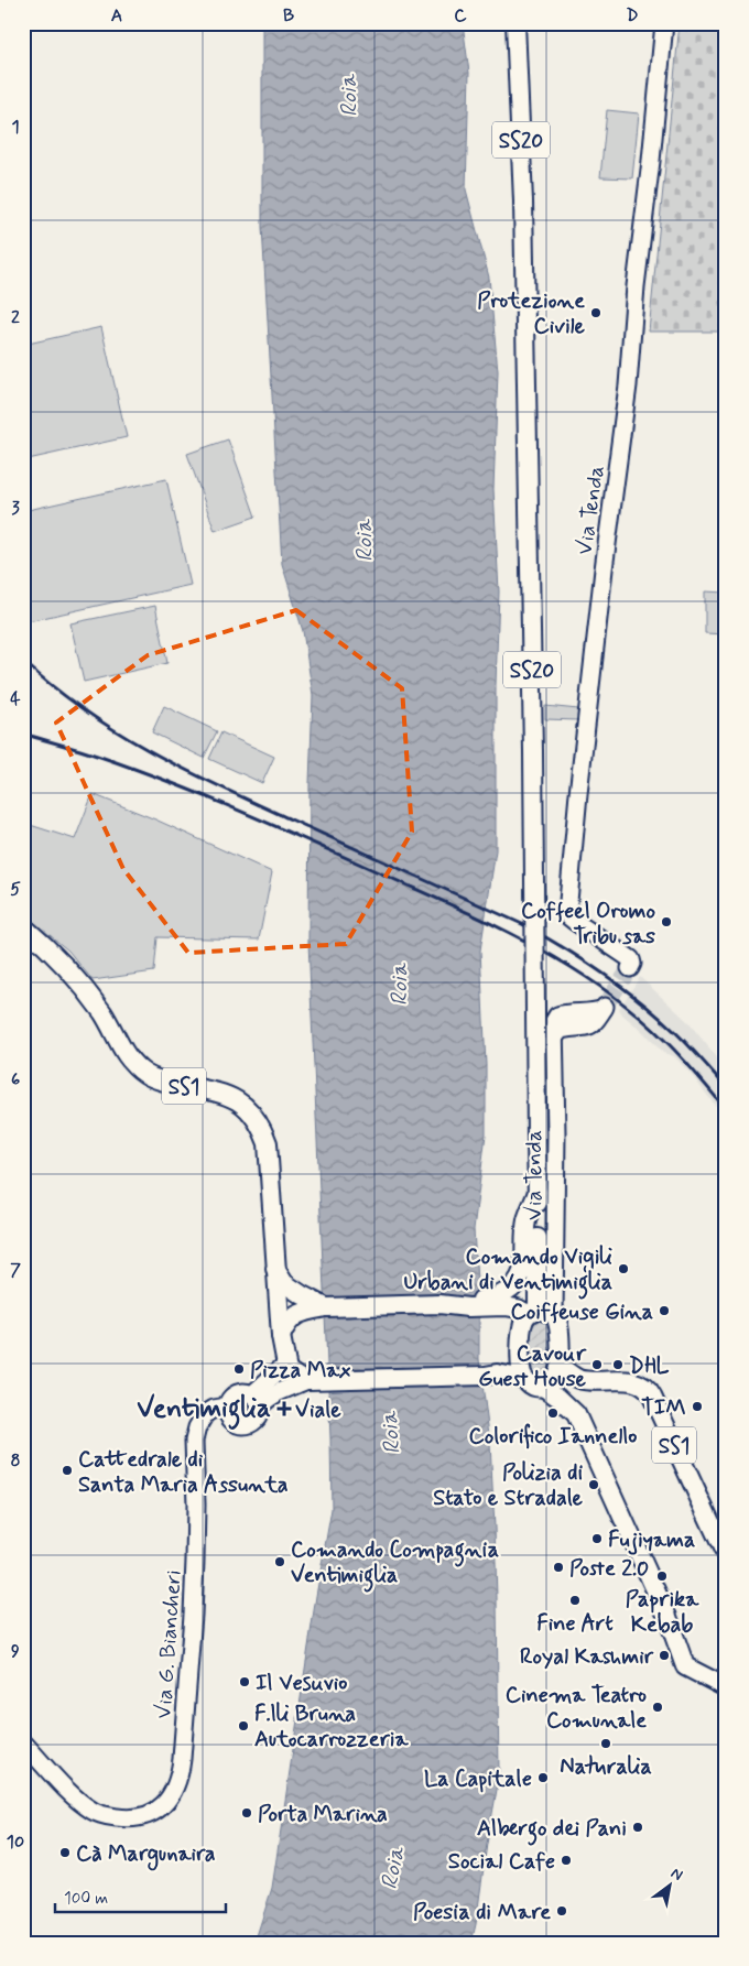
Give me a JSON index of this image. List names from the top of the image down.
{
  "streets": {
    "main road": [
      "SS20",
      "Via Tenda",
      "SS1",
      "Via G. Biancheri"
    ]
  },
  "crossings": [
    ["SS20", "Via Tenda"]
  ],
  "districts": ["Ventimiglia"],
  "water": ["Roia"],
  "places": {
    "other": [
      "Protezione Civile",
      "Coffeel Oromo Tribu sas",
      "Comando Vigili Urbani di Ventimiglia",
      "Coiffeuse Gina",
      "Cavour Guest House",
      "DHL",
      "Pizza Max",
      "TIM",
      "Colorifico Iannello",
      "Cattedrale di Santa Maria Assunta",
      "Polizia di Stato e Stradale",
      "Fujiyama",
      "Comando Compagnia Ventimiglia",
      "Poste 2.0",
      "Paprika Kebab",
      "Fine Art",
      "Royal Kashmir",
      "Il Vesuvio",
      "Cinema Teatro Comunale",
      "F.lli Bruna Autocarrozzeria",
      "Naturalia",
      "La Capitale",
      "Porta Marina",
      "Albergo dei Pani",
      "Cà Margunaira",
      "Social Cafe",
      "Poesia di Mare"
    ],
    "health": ["Viale"]
  },
  "scale_bar": "100 m",
  "north": "top right",
  "grid": {
    "columns": [
      "A",
      "B",
      "C",
      "D"
    ],
    "rows": [
      "1",
      "2",
      "3",
      "4",
      "5",
      "6",
      "7",
      "8",
      "9",
      "10"
    ]
  }
}
